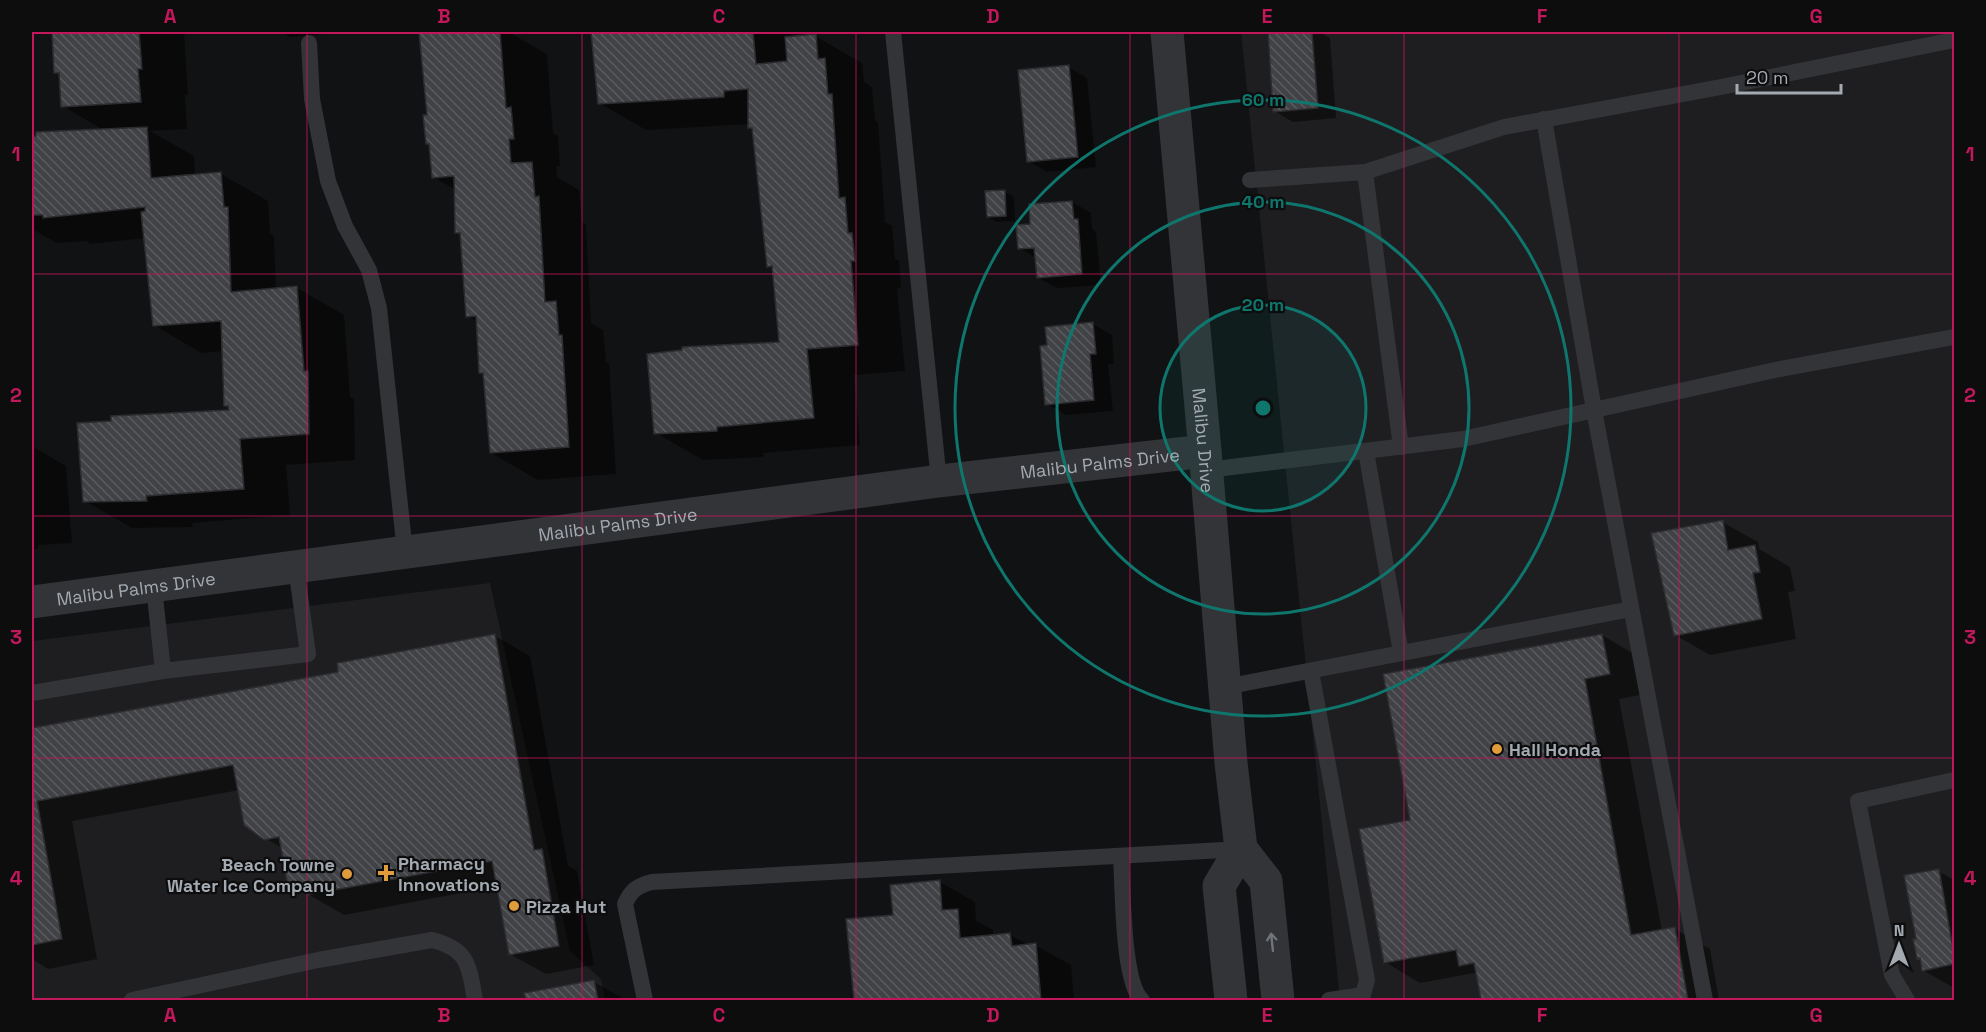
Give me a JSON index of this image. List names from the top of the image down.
{
  "streets": {
    "street": ["Malibu Drive", "Malibu Palms Drive"]
  },
  "crossings": [
    ["Malibu Drive", "Malibu Palms Drive"]
  ],
  "places": {
    "other": ["Hall Honda", "Beach Towne Water Ice Company", "Pizza Hut"],
    "health": ["Pharmacy Innovations"]
  },
  "scale_bar": "20 m",
  "north": "top",
  "grid": {
    "columns": [
      "A",
      "B",
      "C",
      "D",
      "E",
      "F",
      "G"
    ],
    "rows": [
      "1",
      "2",
      "3",
      "4"
    ]
  },
  "rings": ["60 m", "40 m", "20 m"]
}
